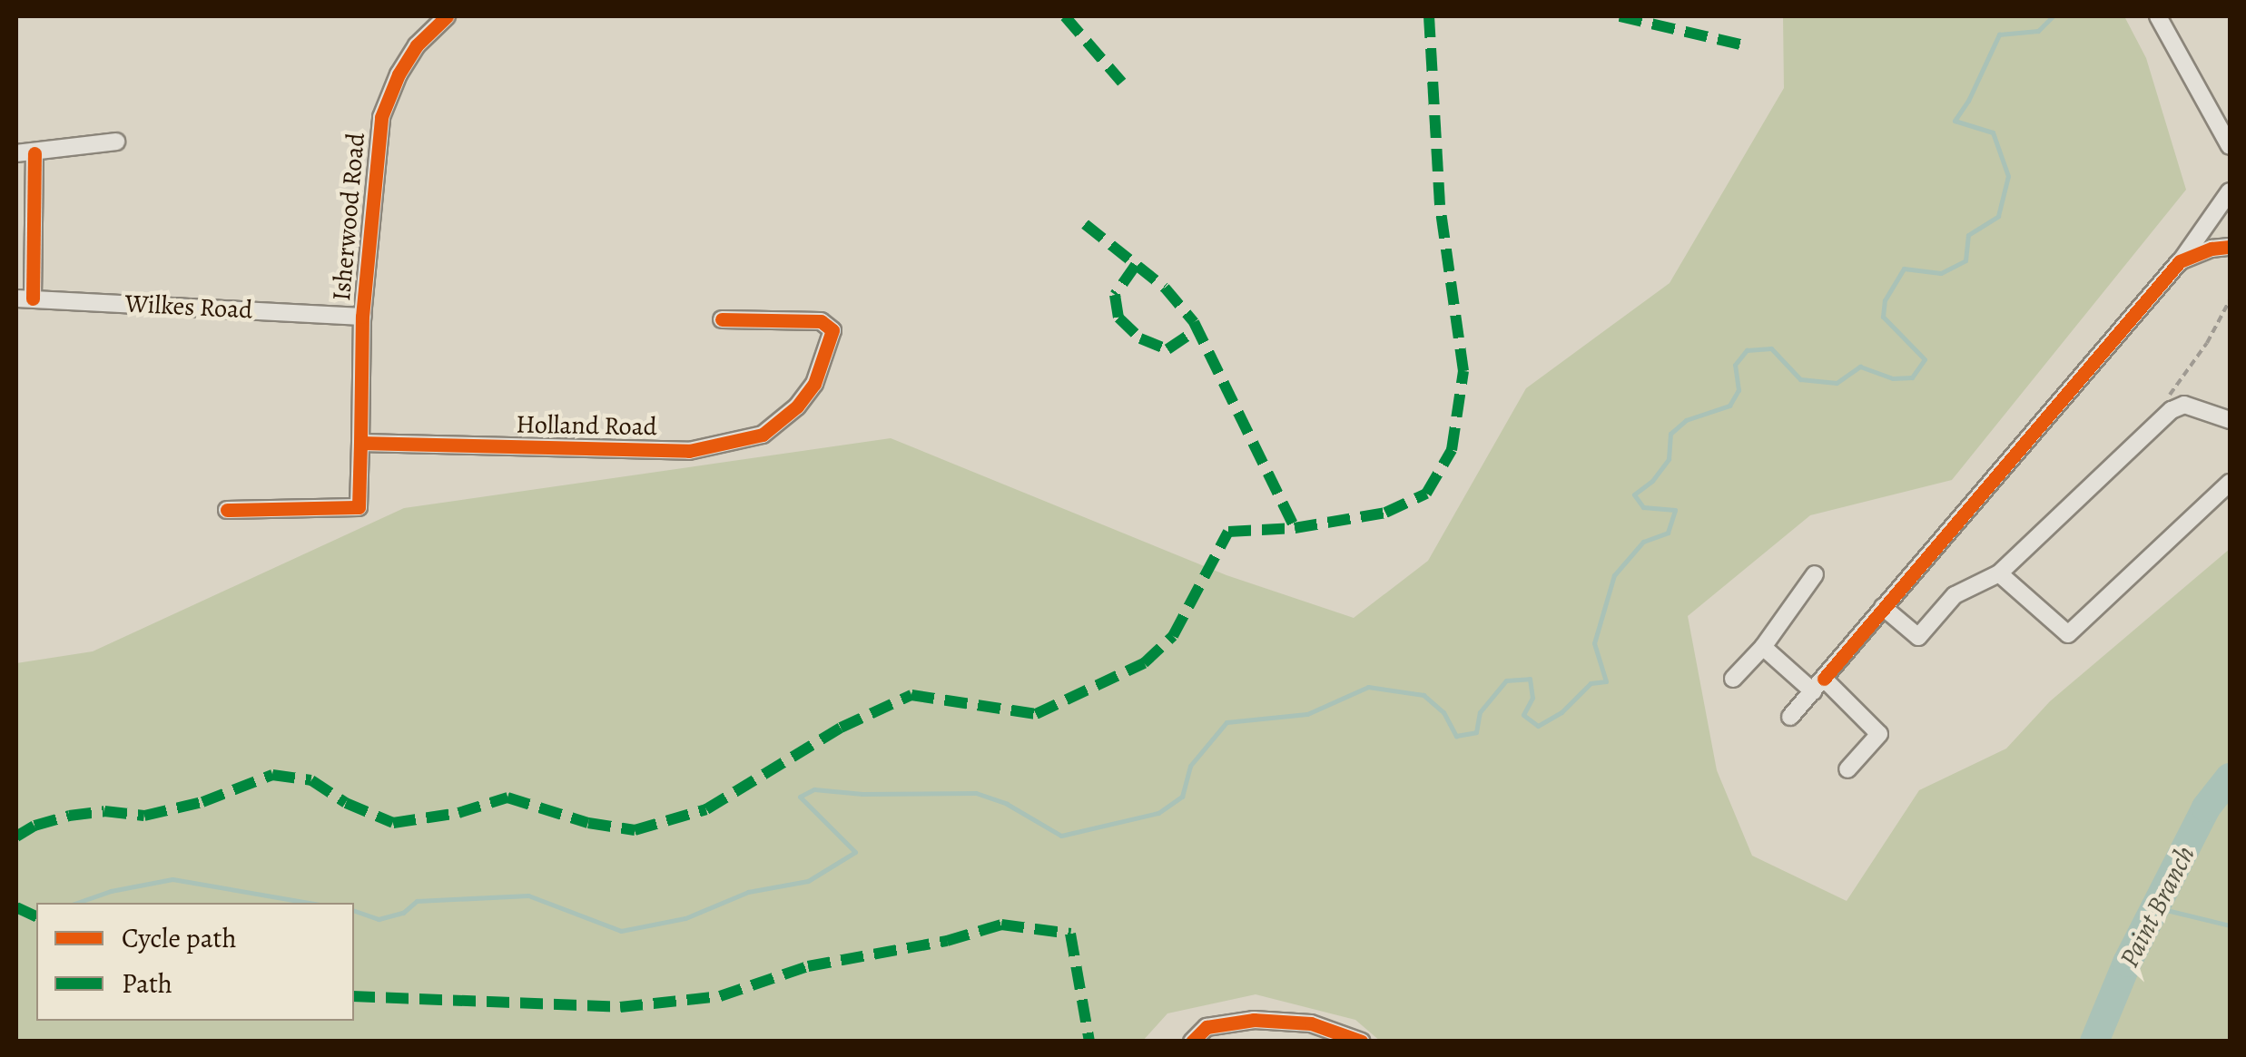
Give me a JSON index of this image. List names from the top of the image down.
{
  "streets": {
    "street": ["Isherwood Road", "Wilkes Road", "Holland Road"]
  },
  "crossings": [
    ["Isherwood Road", "Wilkes Road"],
    ["Isherwood Road", "Holland Road"]
  ],
  "water": ["Paint Branch"],
  "legend": ["Cycle path", "Path"]
}
